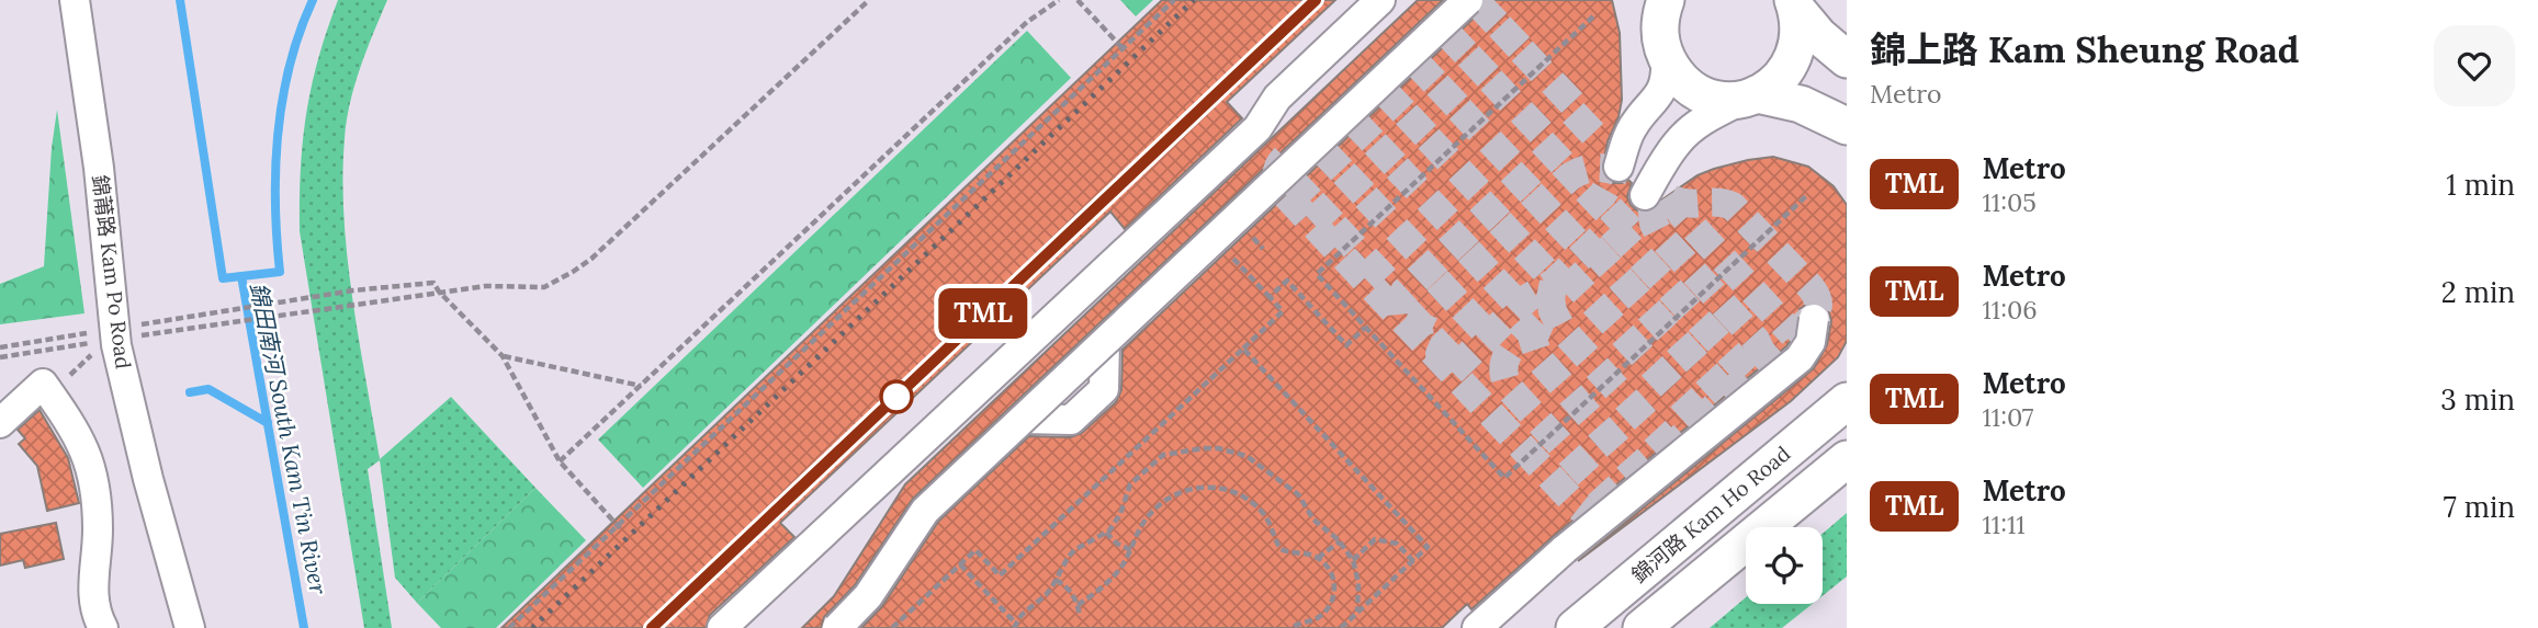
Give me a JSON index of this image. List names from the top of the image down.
{
  "streets": {
    "main road": ["錦河路 Kam Ho Road"],
    "street": ["錦莆路 Kam Po Road"]
  },
  "water": ["錦田南河 South Kam Tin River"],
  "lines": ["metro line TML"],
  "page": {
    "on_map": "TML",
    "heading": ["錦上路 Kam Sheung Road", "Metro"],
    "list": [
      {
        "mark": "TML",
        "name": "Metro",
        "note": "11:05",
        "value": "1 min"
      },
      {
        "mark": "TML",
        "name": "Metro",
        "note": "11:06",
        "value": "2 min"
      },
      {
        "mark": "TML",
        "name": "Metro",
        "note": "11:07",
        "value": "3 min"
      },
      {
        "mark": "TML",
        "name": "Metro",
        "note": "11:11",
        "value": "7 min"
      }
    ]
  }
}
